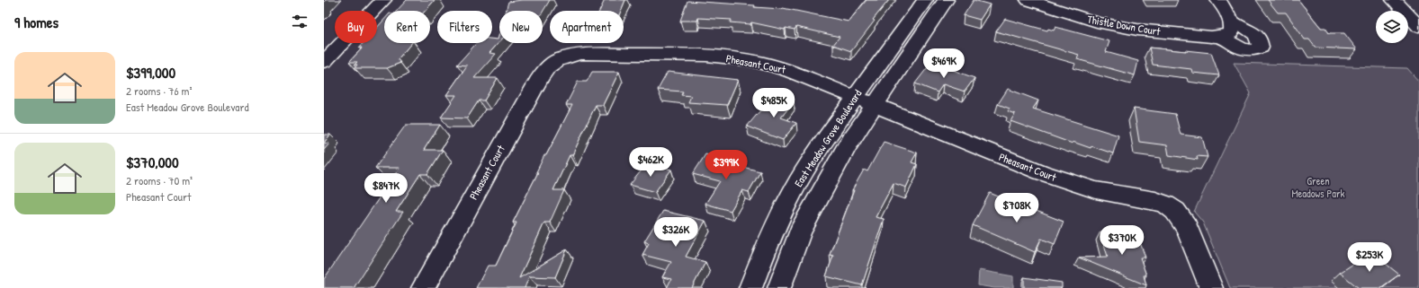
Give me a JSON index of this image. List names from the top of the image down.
{
  "streets": {
    "main road": ["Thistle Down Court", "Pheasant Court", "East Meadow Grove Boulevard"]
  },
  "crossings": [
    ["Pheasant Court", "East Meadow Grove Boulevard"]
  ],
  "parks": ["Green Meadows Park"],
  "page": {
    "heading": "9 homes",
    "chip": [
      "Buy",
      "Rent",
      "Filters",
      "New",
      "Apartment"
    ],
    "list": [
      {
        "name": "$399,000",
        "note": "2 rooms · 76 m² · East Meadow Grove Boulevard"
      },
      {
        "name": "$370,000",
        "note": "2 rooms · 70 m² · Pheasant Court"
      }
    ],
    "price": [
      "$469K",
      "$485K",
      "$462K",
      "$399K",
      "$847K",
      "$708K",
      "$326K",
      "$370K",
      "$253K"
    ]
  }
}
